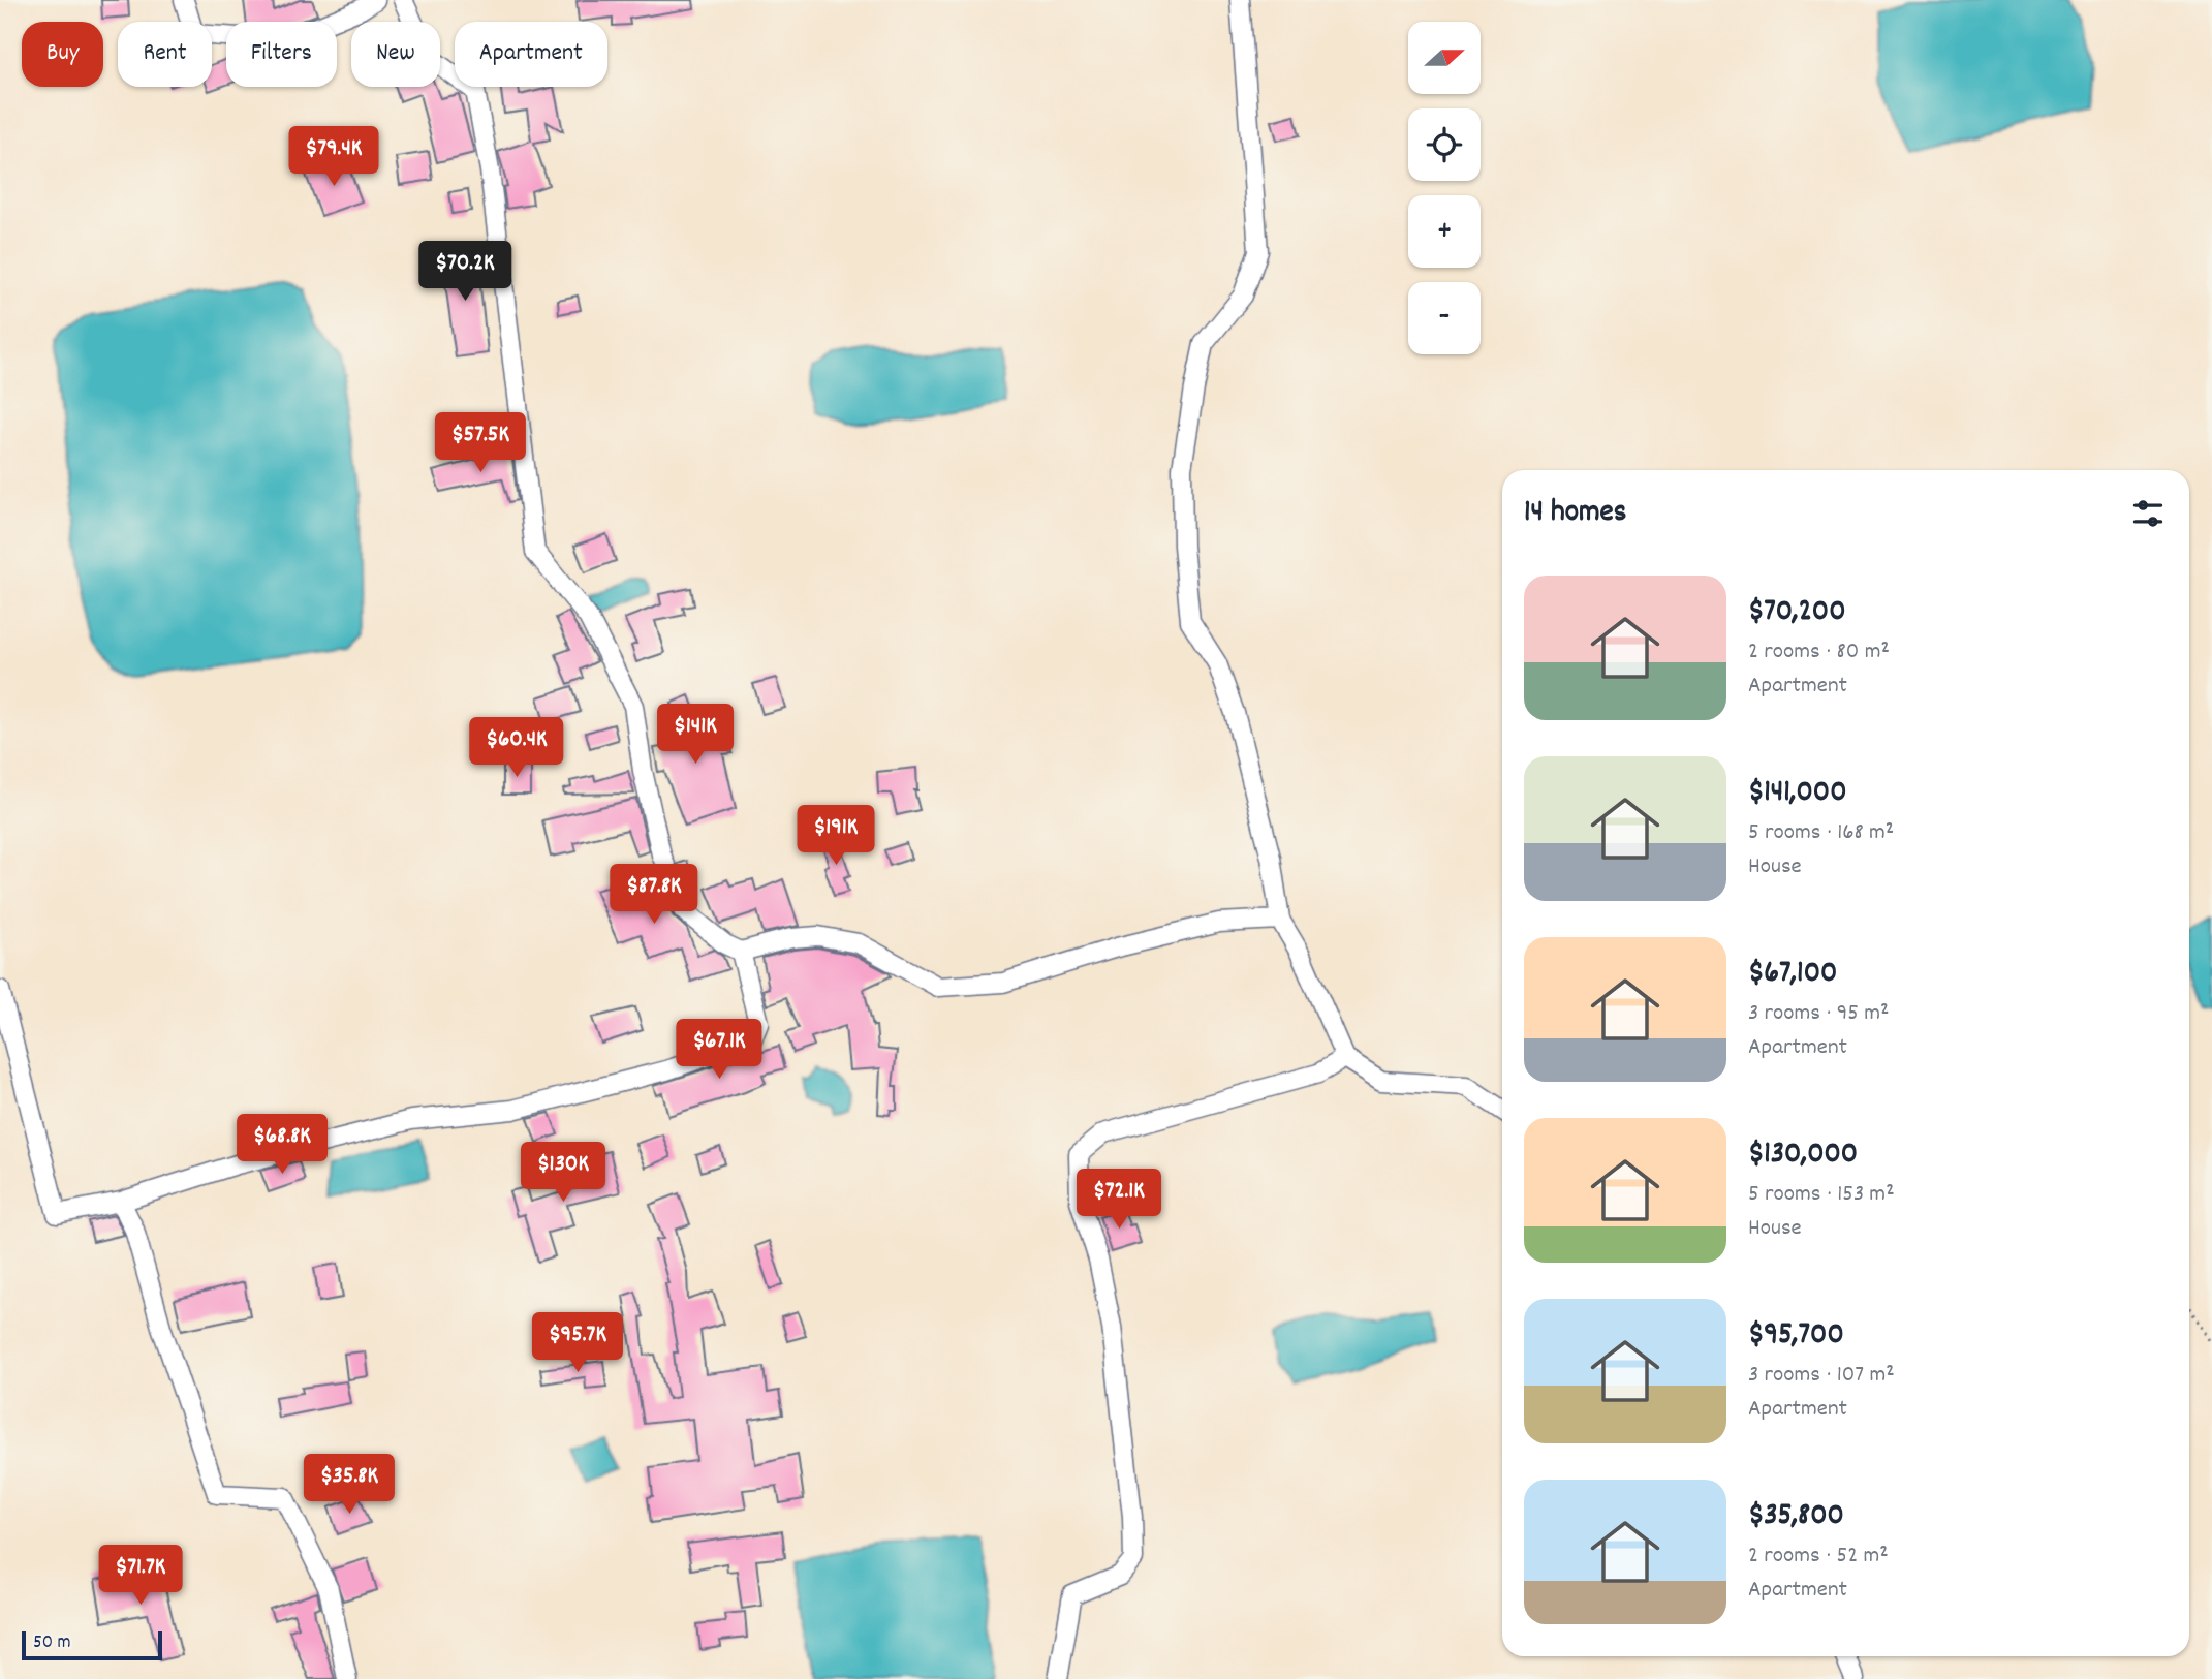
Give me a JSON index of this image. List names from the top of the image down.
{
  "scale_bar": "50 m",
  "north": "right",
  "page": {
    "map_buttons": ["+", "−"],
    "chip": [
      "Buy",
      "Rent",
      "Filters",
      "New",
      "Apartment"
    ],
    "price": [
      "$79.4K",
      "$70.2K",
      "$57.5K",
      "$141K",
      "$60.4K",
      "$191K",
      "$87.8K",
      "$67.1K",
      "$68.8K",
      "$130K",
      "$72.1K",
      "$95.7K",
      "$35.8K",
      "$71.7K"
    ],
    "heading": "14 homes",
    "list": [
      {
        "name": "$70,200",
        "note": "2 rooms · 80 m² · Apartment"
      },
      {
        "name": "$141,000",
        "note": "5 rooms · 168 m² · House"
      },
      {
        "name": "$67,100",
        "note": "3 rooms · 95 m² · Apartment"
      },
      {
        "name": "$130,000",
        "note": "5 rooms · 153 m² · House"
      },
      {
        "name": "$95,700",
        "note": "3 rooms · 107 m² · Apartment"
      },
      {
        "name": "$35,800",
        "note": "2 rooms · 52 m² · Apartment"
      }
    ],
    "scale": "50 m"
  }
}
